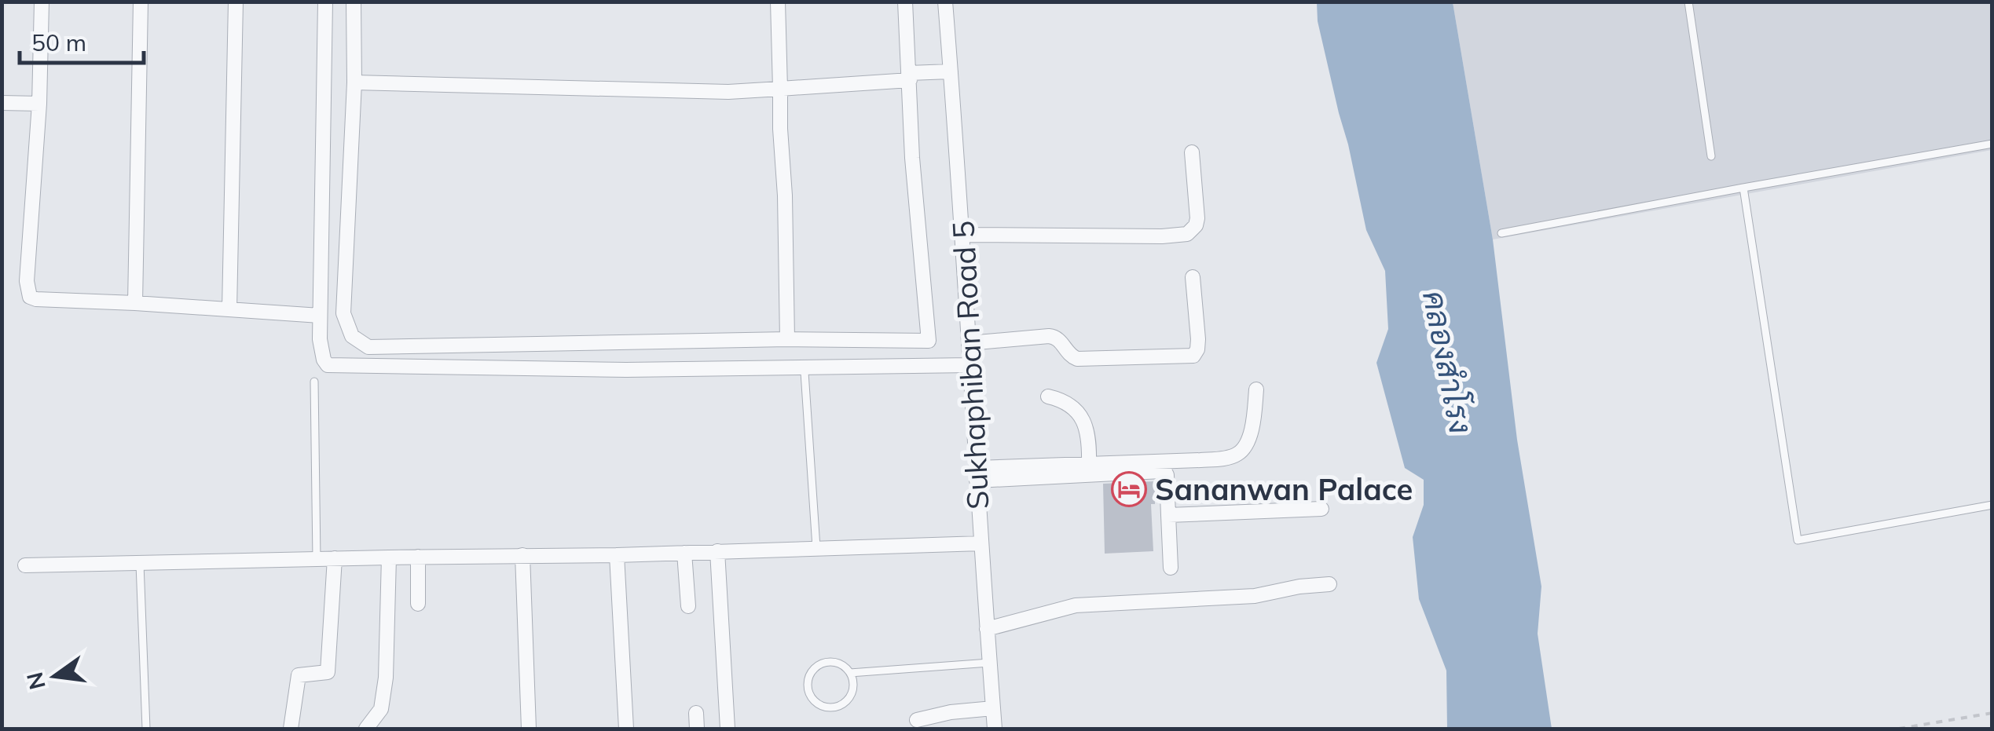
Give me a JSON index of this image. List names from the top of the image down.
{
  "streets": {
    "street": ["Sukhaphiban Road 5"]
  },
  "water": ["คลองสำโรง"],
  "places": {
    "hotel": ["Sananwan Palace"]
  },
  "scale_bar": "50 m",
  "north": "left"
}
